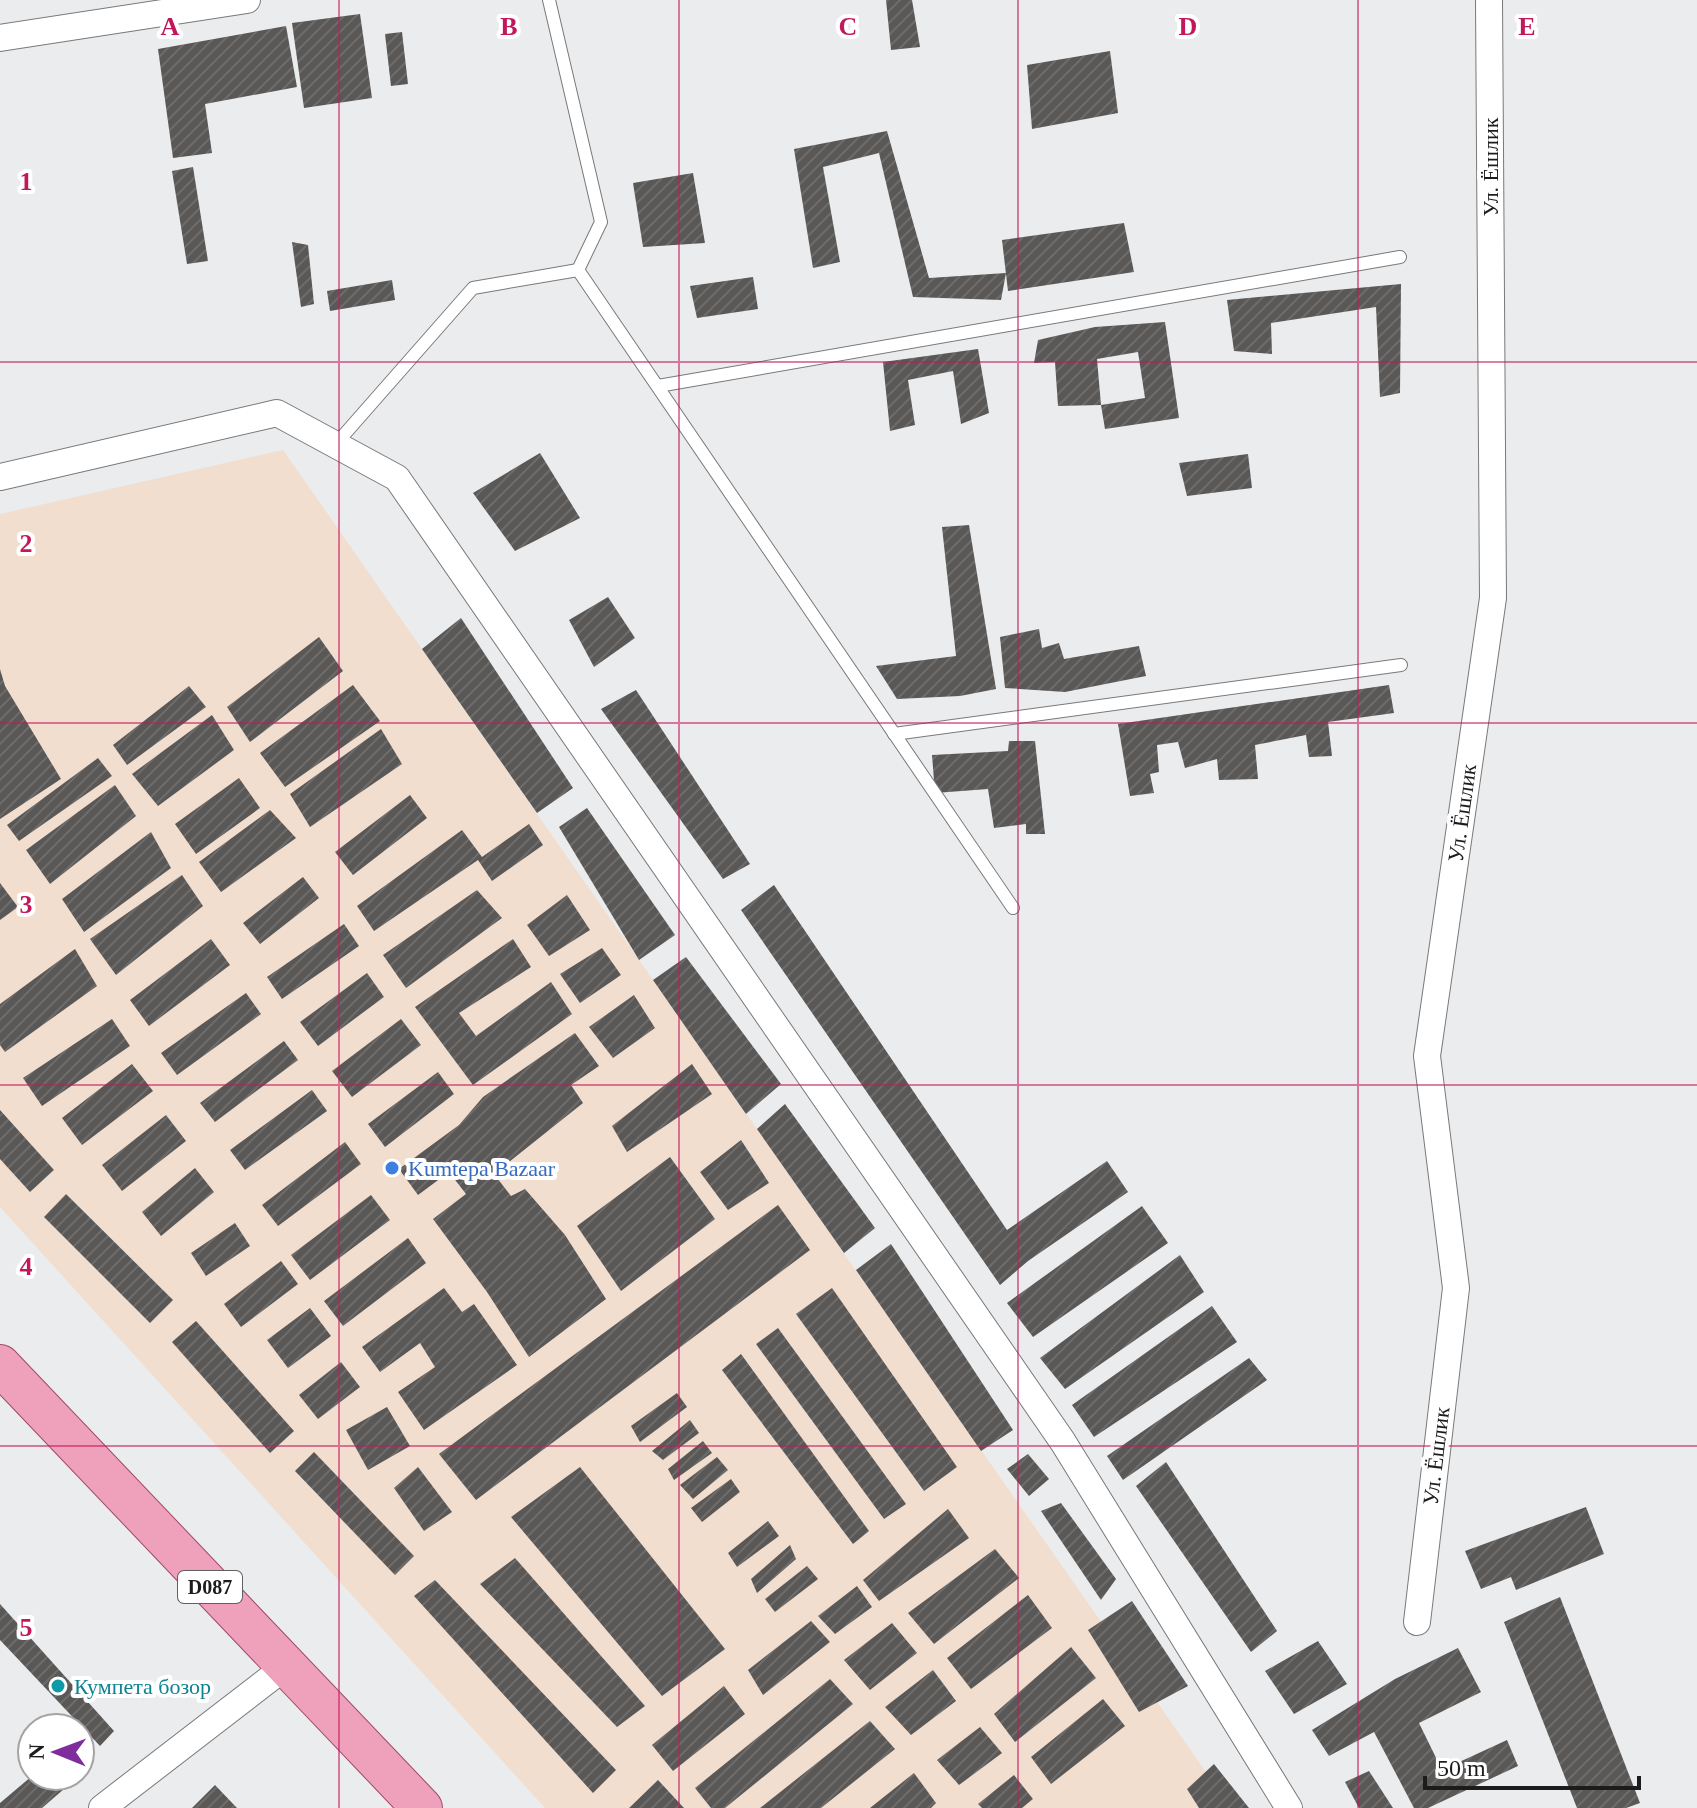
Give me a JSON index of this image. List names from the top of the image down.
{
  "streets": {
    "main road": ["D087"],
    "street": ["Ул. Ёшлик"]
  },
  "places": ["Kumtepa Bazaar", "Кумпета бозор"],
  "scale_bar": "50 m",
  "north": "left",
  "grid": {
    "columns": [
      "A",
      "B",
      "C",
      "D",
      "E"
    ],
    "rows": [
      "1",
      "2",
      "3",
      "4",
      "5"
    ]
  }
}
